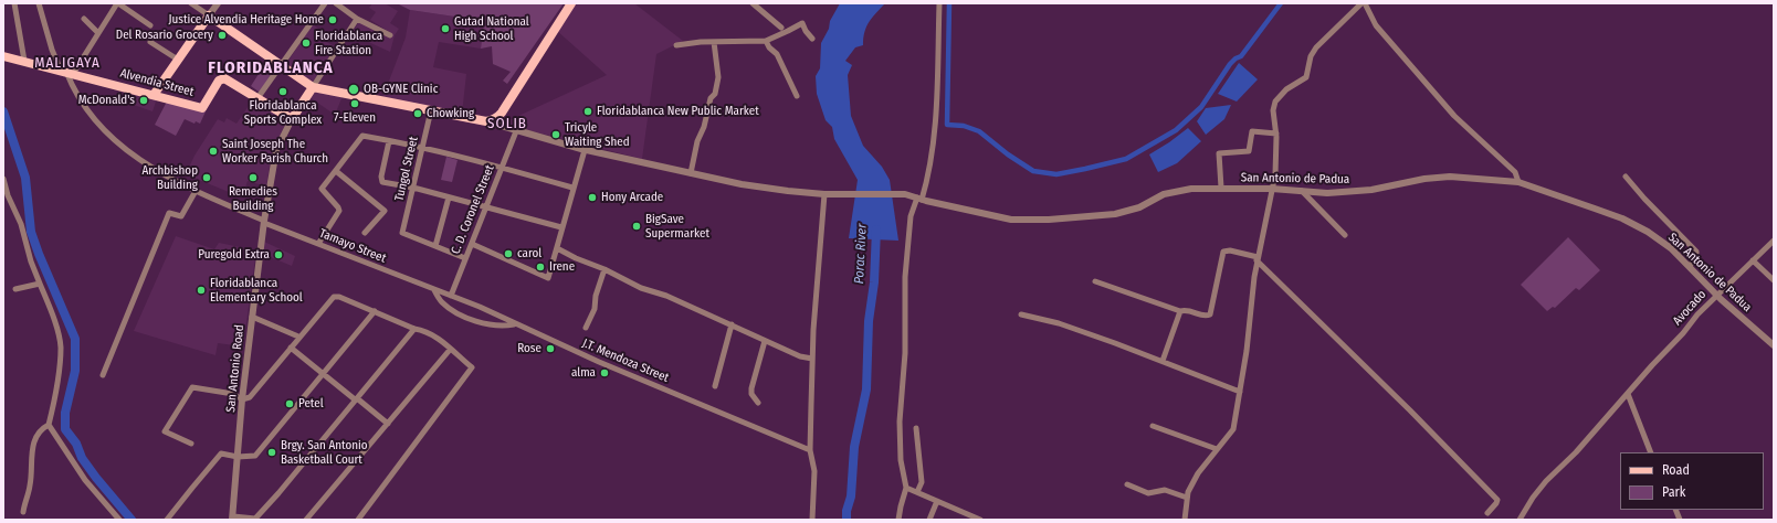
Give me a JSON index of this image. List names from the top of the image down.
{
  "streets": {
    "main road": ["Alvendia Street"],
    "street": [
      "Tungol Street",
      "San Antonio de Padua",
      "C. D. Coronel Street",
      "Tamayo Street",
      "Avocado",
      "J.T. Mendoza Street",
      "San Antonio Road"
    ]
  },
  "crossings": [
    ["Alvendia Street", "Tamayo Street"],
    ["San Antonio de Padua", "C. D. Coronel Street"],
    ["San Antonio de Padua", "Avocado"],
    ["C. D. Coronel Street", "J.T. Mendoza Street"],
    ["Tamayo Street", "J.T. Mendoza Street"],
    ["Tamayo Street", "San Antonio Road"]
  ],
  "districts": ["MALIGAYA", "FLORIDABLANCA", "SOLIB"],
  "water": ["Porac River"],
  "places": [
    "Justice Alvendia Heritage Home",
    "Gutad National High School",
    "Del Rosario Grocery",
    "Floridablanca Fire Station",
    "OB-GYNE Clinic",
    "Floridablanca Sports Complex",
    "McDonald's",
    "7-Eleven",
    "Floridablanca New Public Market",
    "Chowking",
    "Tricyle Waiting Shed",
    "Saint Joseph The Worker Parish Church",
    "Archbishop Building",
    "Remedies Building",
    "Hony Arcade",
    "BigSave Supermarket",
    "carol",
    "Puregold Extra",
    "Irene",
    "Floridablanca Elementary School",
    "Rose",
    "alma",
    "Petel",
    "Brgy. San Antonio Basketball Court"
  ],
  "legend": ["Road", "Park"]
}
